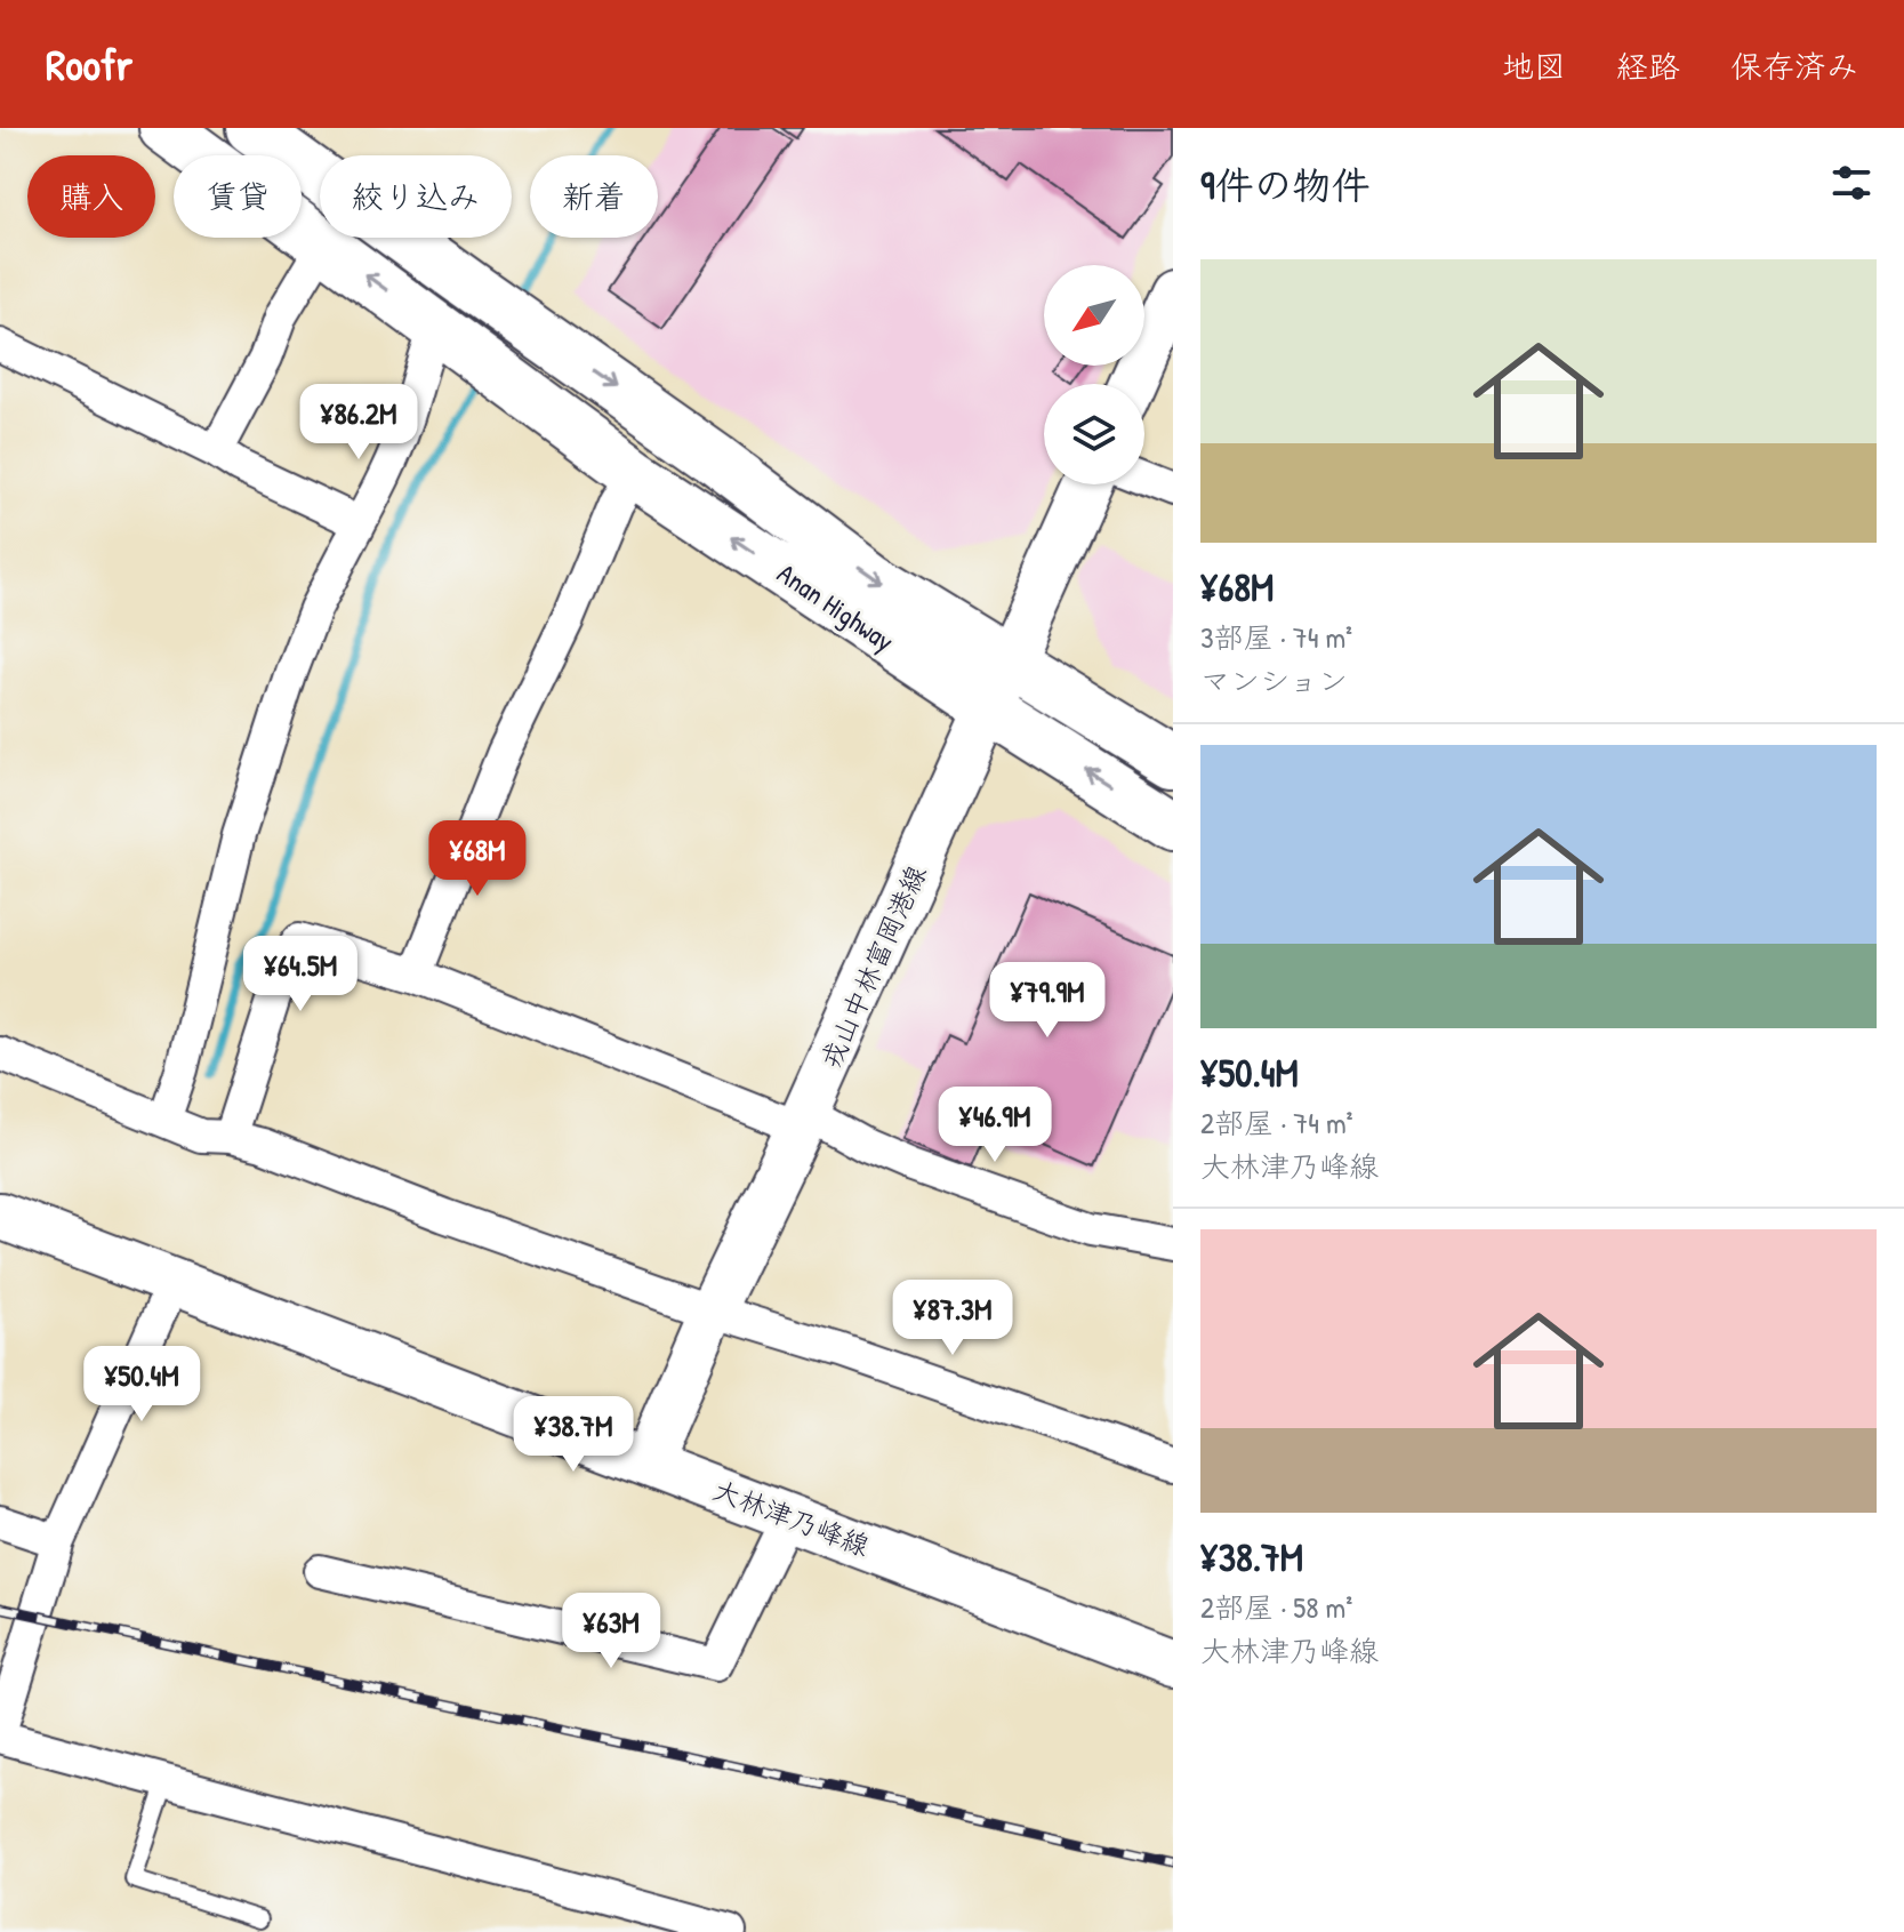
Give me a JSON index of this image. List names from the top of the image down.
{
  "streets": {
    "highway": ["Anan Highway"],
    "main road": ["戎山中林富岡港線", "大林津乃峰線"]
  },
  "crossings": [
    ["Anan Highway", "戎山中林富岡港線"],
    ["戎山中林富岡港線", "大林津乃峰線"]
  ],
  "north": "bottom left",
  "page": {
    "header": "Roofr",
    "nav": ["地図", "経路", "保存済み"],
    "heading": "9件の物件",
    "chip": [
      "購入",
      "賃貸",
      "絞り込み",
      "新着"
    ],
    "list": [
      {
        "name": "¥68M",
        "note": "3部屋 · 74 m² · マンション"
      },
      {
        "name": "¥50.4M",
        "note": "2部屋 · 74 m² · 大林津乃峰線"
      },
      {
        "name": "¥38.7M",
        "note": "2部屋 · 58 m² · 大林津乃峰線"
      }
    ],
    "price": [
      "¥86.2M",
      "¥68M",
      "¥64.5M",
      "¥79.9M",
      "¥46.9M",
      "¥87.3M",
      "¥50.4M",
      "¥38.7M",
      "¥63M"
    ]
  }
}
